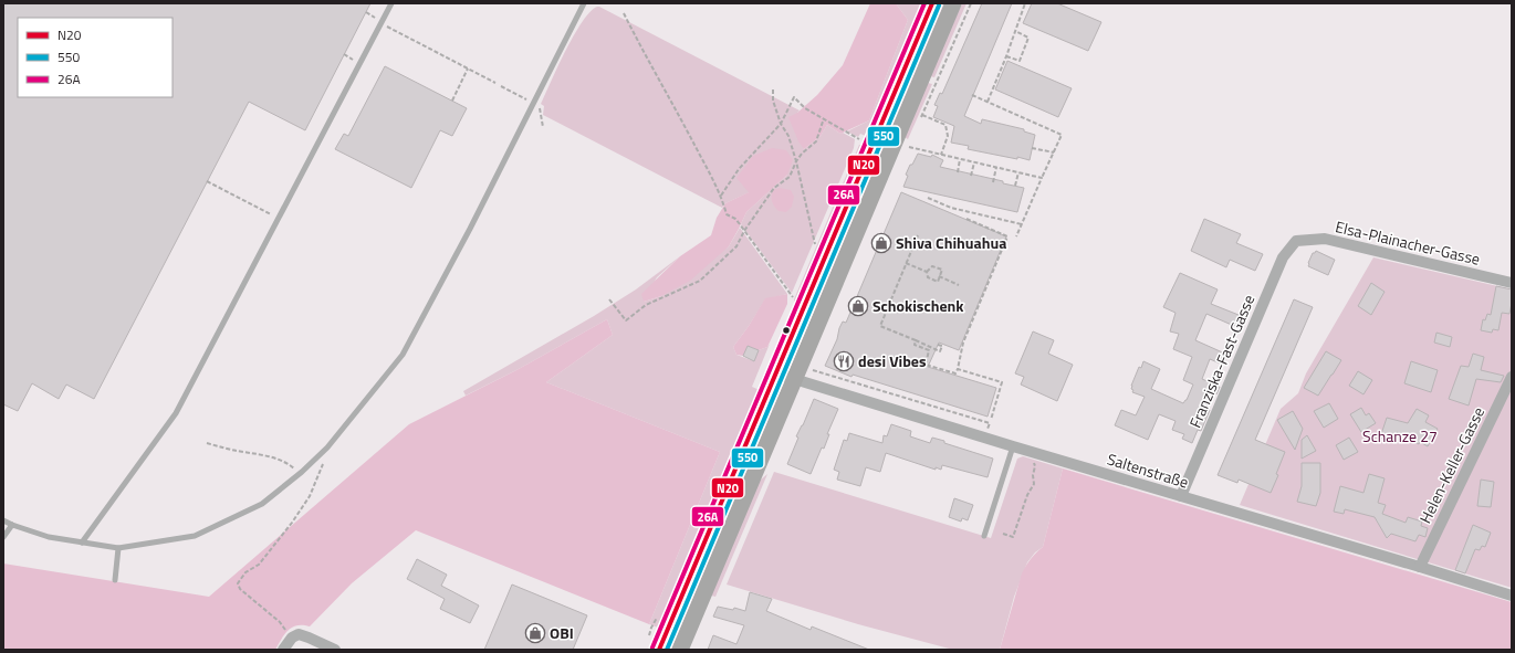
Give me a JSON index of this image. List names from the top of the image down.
{
  "streets": {
    "street": [
      "Elsa-Plainacher-Gasse",
      "Franziska-Fast-Gasse",
      "Helen-Keller-Gasse",
      "Saltenstraße"
    ]
  },
  "crossings": [
    ["Elsa-Plainacher-Gasse", "Franziska-Fast-Gasse"],
    ["Franziska-Fast-Gasse", "Saltenstraße"],
    ["Helen-Keller-Gasse", "Saltenstraße"]
  ],
  "parks": ["Schanze 27"],
  "places": {
    "shop": ["Shiva Chihuahua", "Schokischenk", "OBI"],
    "restaurant": ["desi Vibes"]
  },
  "lines": ["transit line N20", "transit line 26A", "transit line 550"],
  "legend": ["N20", "550", "26A"]
}
